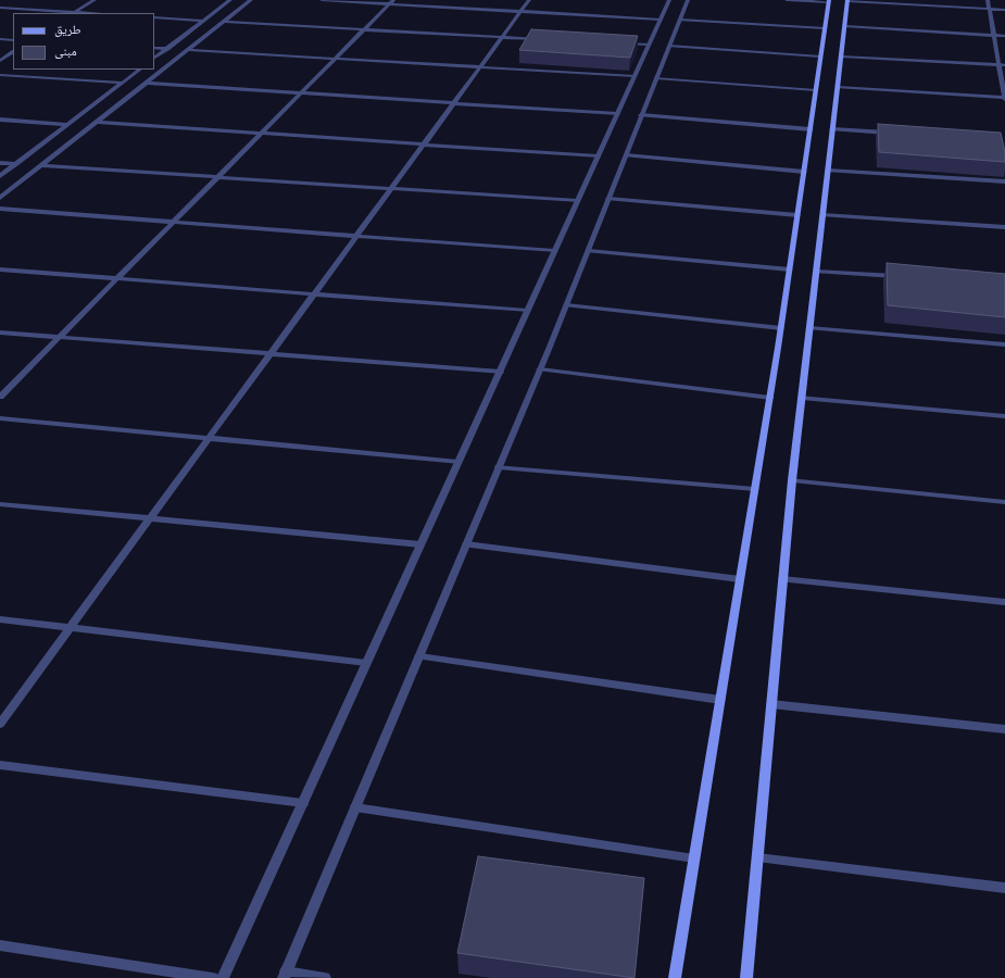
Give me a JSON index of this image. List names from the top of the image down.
{
  "legend": ["طريق", "مبنى"]
}
